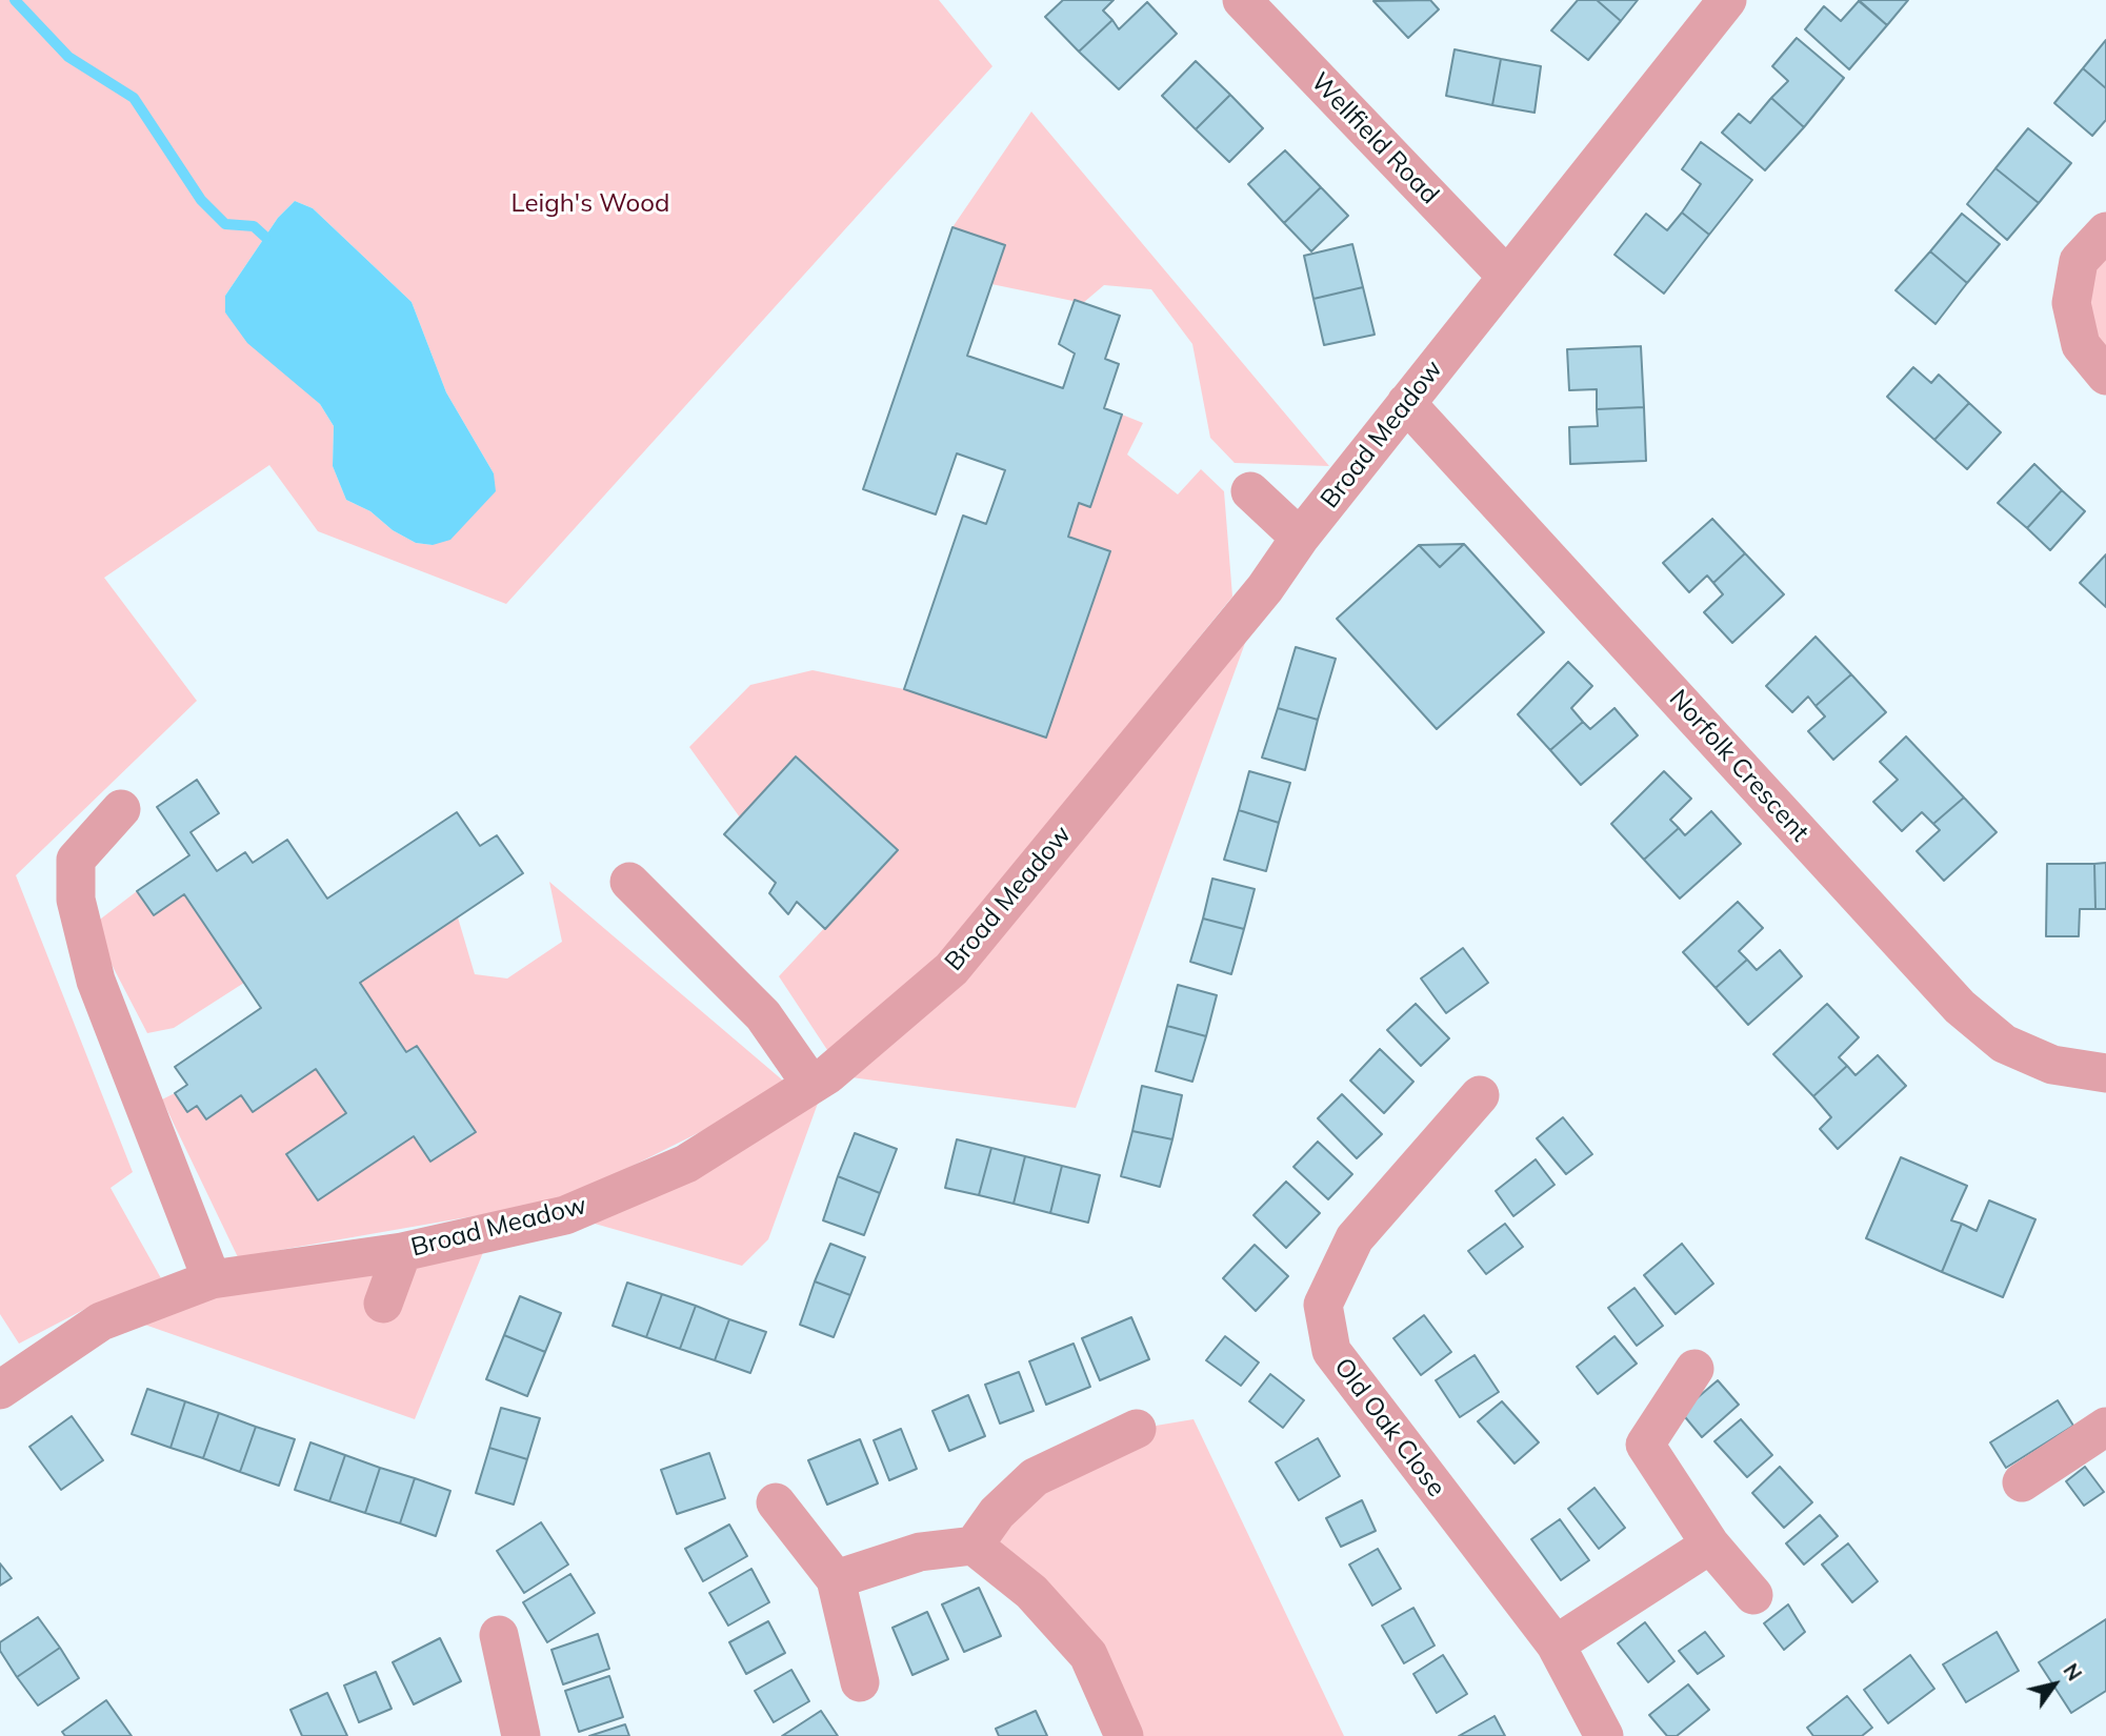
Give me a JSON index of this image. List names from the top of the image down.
{
  "streets": {
    "street": [
      "Wellfield Road",
      "Broad Meadow",
      "Norfolk Crescent",
      "Old Oak Close"
    ]
  },
  "crossings": [
    ["Wellfield Road", "Broad Meadow"],
    ["Broad Meadow", "Norfolk Crescent"]
  ],
  "parks": ["Leigh's Wood"],
  "north": "top right"
}
